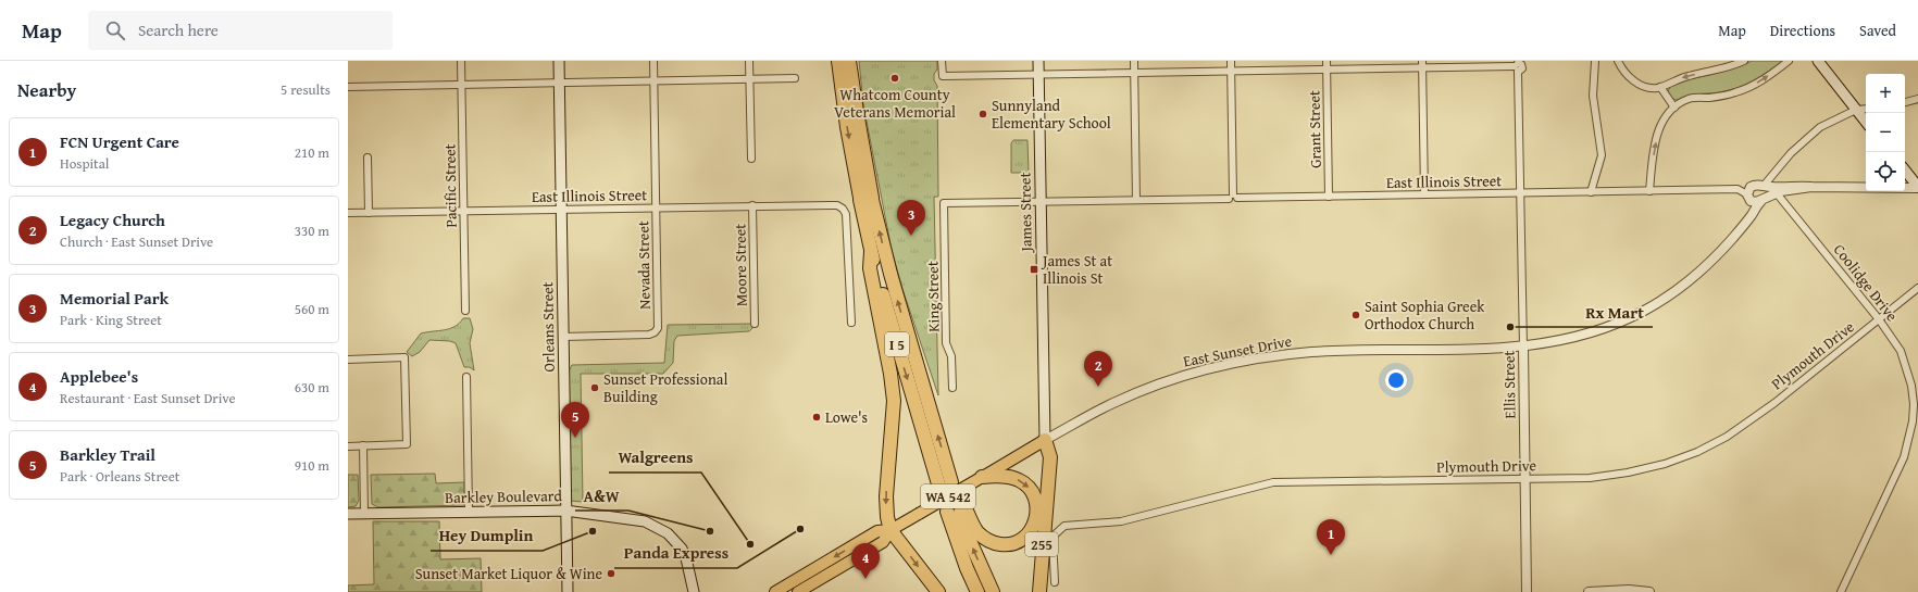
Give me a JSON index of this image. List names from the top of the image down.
{
  "streets": {
    "highway": ["I 5", "255"],
    "main road": [
      "James Street",
      "Orleans Street",
      "East Sunset Drive",
      "Barkley Boulevard",
      "WA 542"
    ],
    "street": [
      "Grant Street",
      "East Illinois Street",
      "Pacific Street",
      "Nevada Street",
      "Moore Street",
      "Coolidge Drive",
      "King Street",
      "Plymouth Drive",
      "Ellis Street"
    ]
  },
  "crossings": [
    ["Grant Street", "East Illinois Street"],
    ["East Illinois Street", "Pacific Street"],
    ["East Illinois Street", "James Street"],
    ["East Illinois Street", "Nevada Street"],
    ["East Illinois Street", "Moore Street"],
    ["East Illinois Street", "King Street"],
    ["East Illinois Street", "Orleans Street"],
    ["East Illinois Street", "Ellis Street"],
    ["James Street", "East Sunset Drive"],
    ["James Street", "255"],
    ["Nevada Street", "Orleans Street"],
    ["Coolidge Drive", "Plymouth Drive"],
    ["Orleans Street", "Barkley Boulevard"],
    ["East Sunset Drive", "Ellis Street"],
    ["East Sunset Drive", "255"],
    ["Plymouth Drive", "Ellis Street"]
  ],
  "places": {
    "other": [
      "Whatcom County Veterans Memorial",
      "Sunnyland Elementary School",
      "Saint Sophia Greek Orthodox Church",
      "Rx Mart",
      "Sunset Professional Building",
      "Lowe's",
      "Panda Express",
      "Hey Dumplin",
      "A&W",
      "Walgreens",
      "Sunset Market Liquor & Wine"
    ],
    "transit": ["James St at Illinois St"]
  },
  "page": {
    "header": "Map",
    "search": "Search here",
    "nav": ["Map", "Directions", "Saved"],
    "heading": ["Nearby", "5 results"],
    "map_buttons": ["+", "−"],
    "list": [
      {
        "mark": "1",
        "name": "FCN Urgent Care",
        "note": "Hospital",
        "value": "210 m"
      },
      {
        "mark": "2",
        "name": "Legacy Church",
        "note": "Church · East Sunset Drive",
        "value": "330 m"
      },
      {
        "mark": "3",
        "name": "Memorial Park",
        "note": "Park · King Street",
        "value": "560 m"
      },
      {
        "mark": "4",
        "name": "Applebee's",
        "note": "Restaurant · East Sunset Drive",
        "value": "630 m"
      },
      {
        "mark": "5",
        "name": "Barkley Trail",
        "note": "Park · Orleans Street",
        "value": "910 m"
      }
    ],
    "pins": [
      "3",
      "2",
      "5",
      "1",
      "4"
    ]
  }
}
